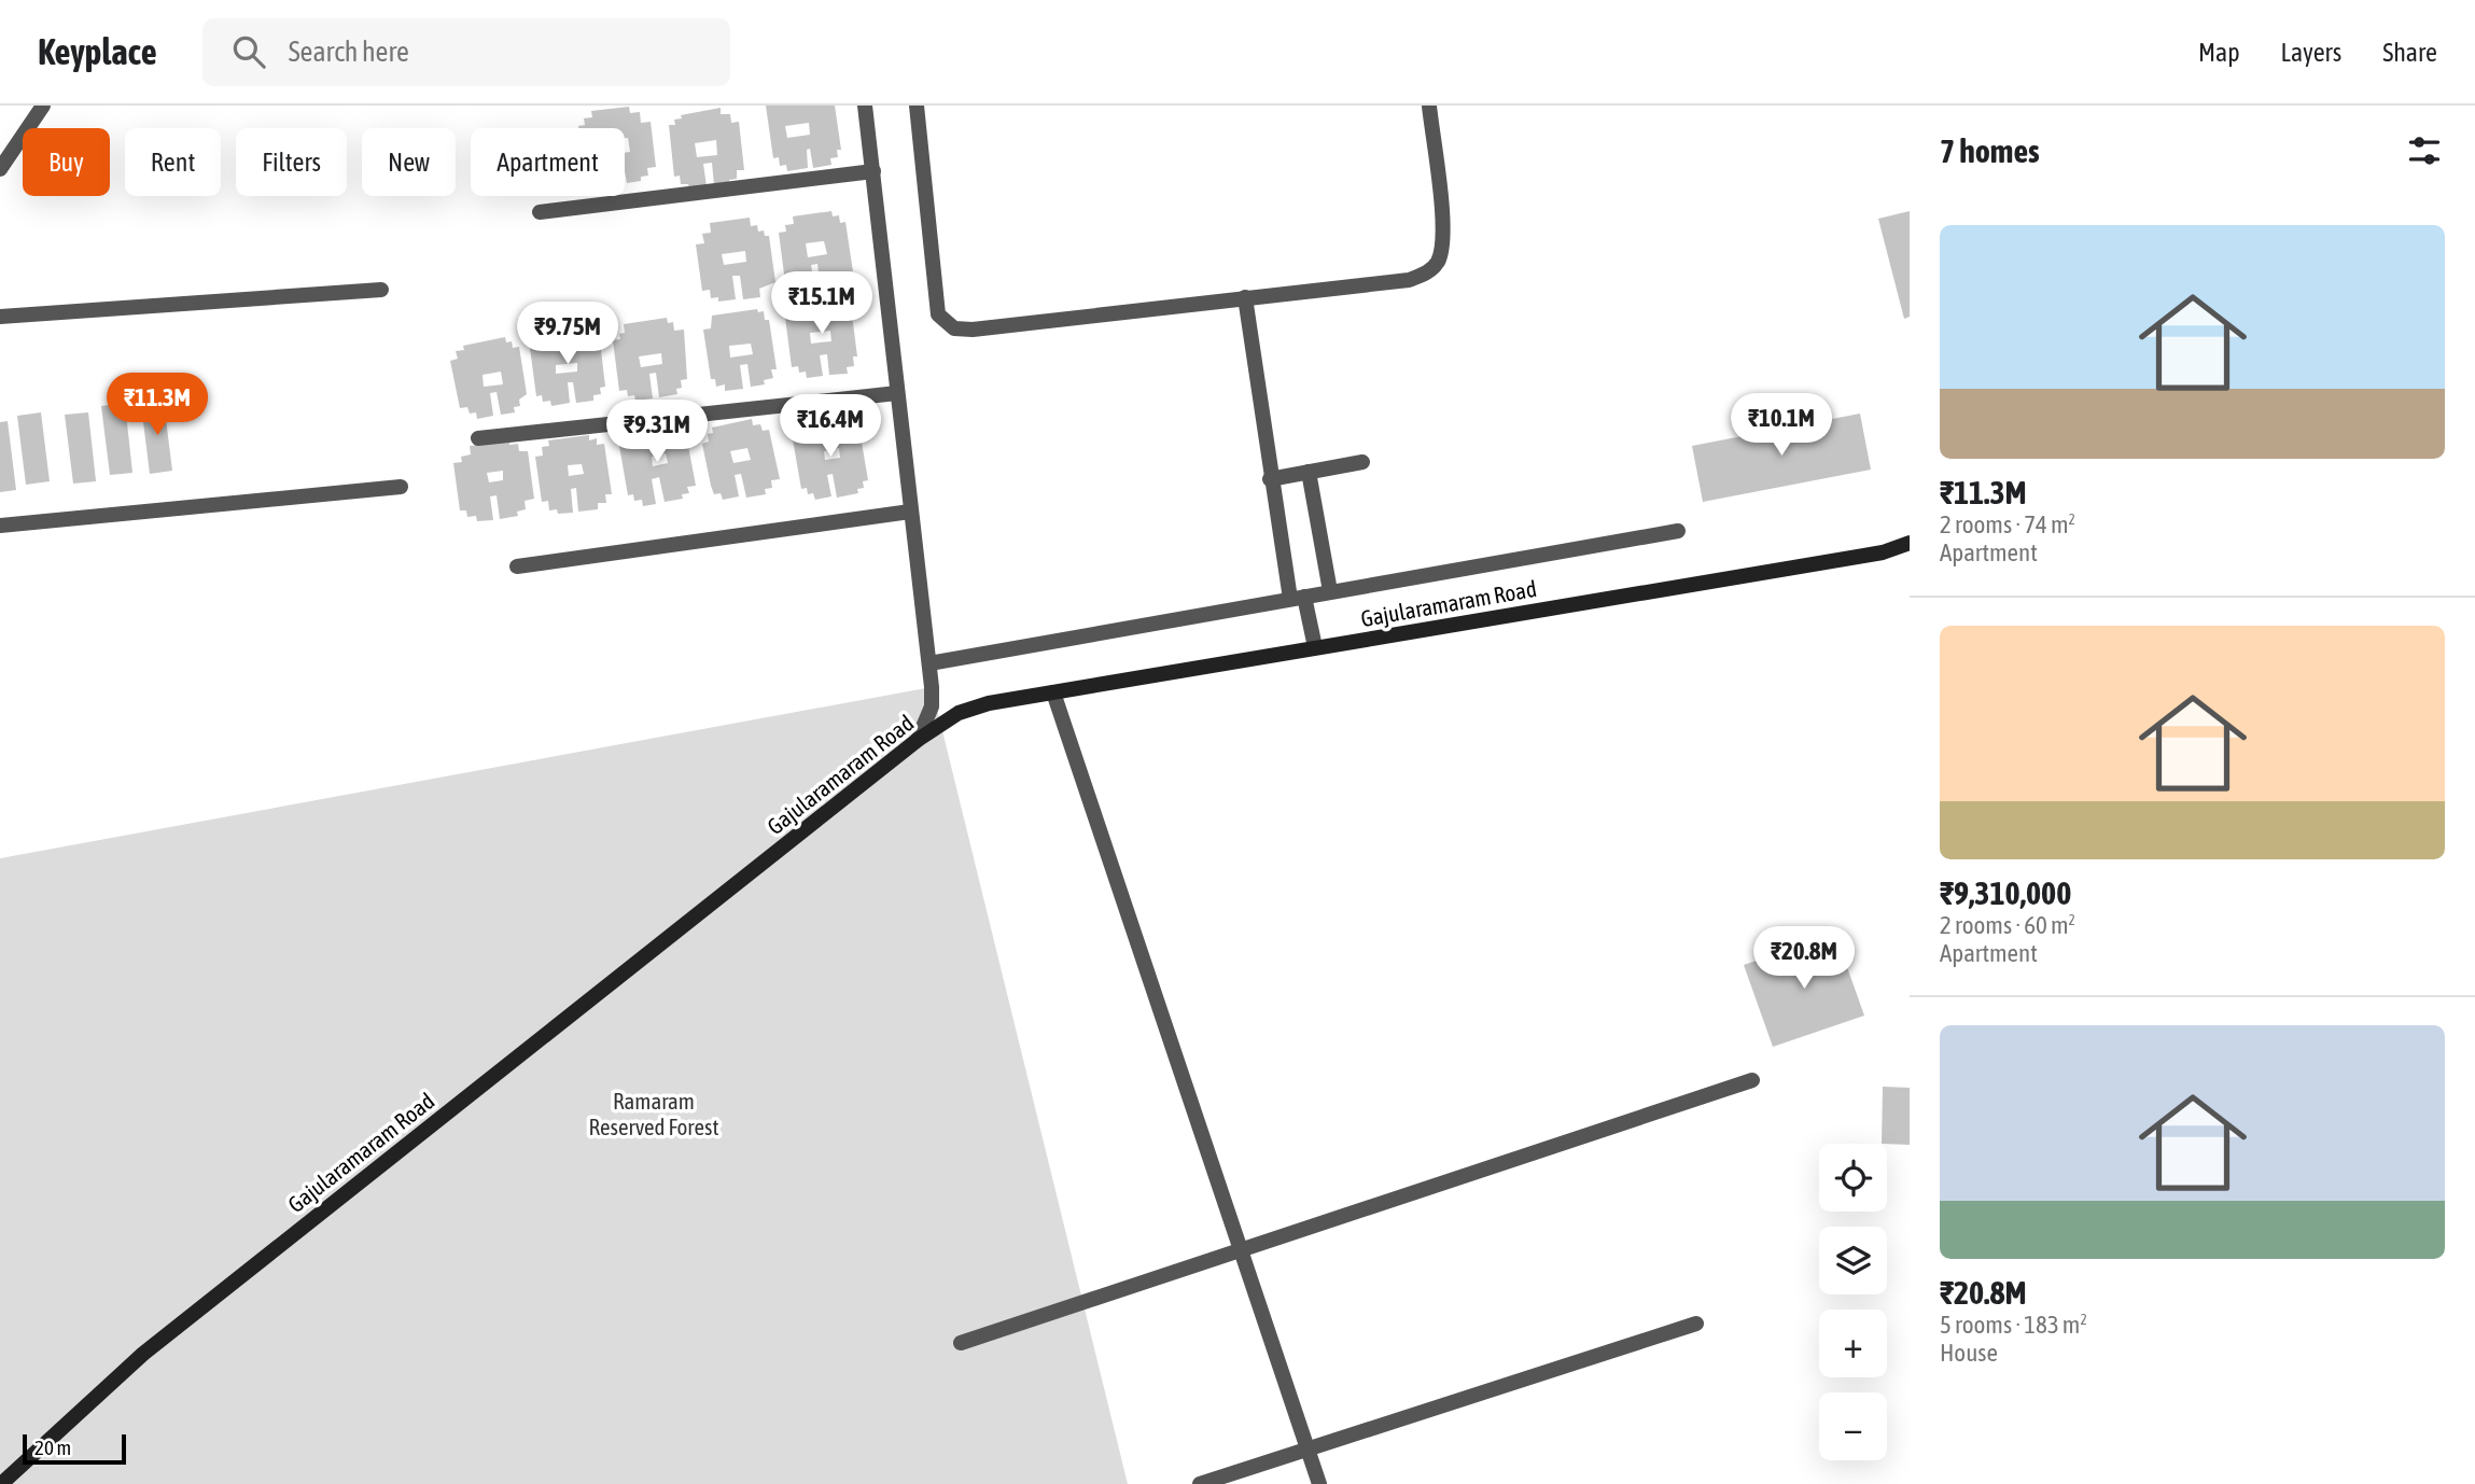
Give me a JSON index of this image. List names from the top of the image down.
{
  "streets": {
    "main road": ["Gajularamaram Road"]
  },
  "parks": ["Ramaram Reserved Forest"],
  "scale_bar": "20 m",
  "page": {
    "header": "Keyplace",
    "search": "Search here",
    "nav": ["Map", "Layers", "Share"],
    "heading": "7 homes",
    "chip": [
      "Buy",
      "Rent",
      "Filters",
      "New",
      "Apartment"
    ],
    "list": [
      {
        "name": "₹11.3M",
        "note": "2 rooms · 74 m² · Apartment"
      },
      {
        "name": "₹9,310,000",
        "note": "2 rooms · 60 m² · Apartment"
      },
      {
        "name": "₹20.8M",
        "note": "5 rooms · 183 m² · House"
      }
    ],
    "price": [
      "₹15.1M",
      "₹9.75M",
      "₹11.3M",
      "₹10.1M",
      "₹16.4M",
      "₹9.31M",
      "₹20.8M"
    ],
    "map_buttons": ["+", "−"],
    "scale": "20 m"
  }
}
